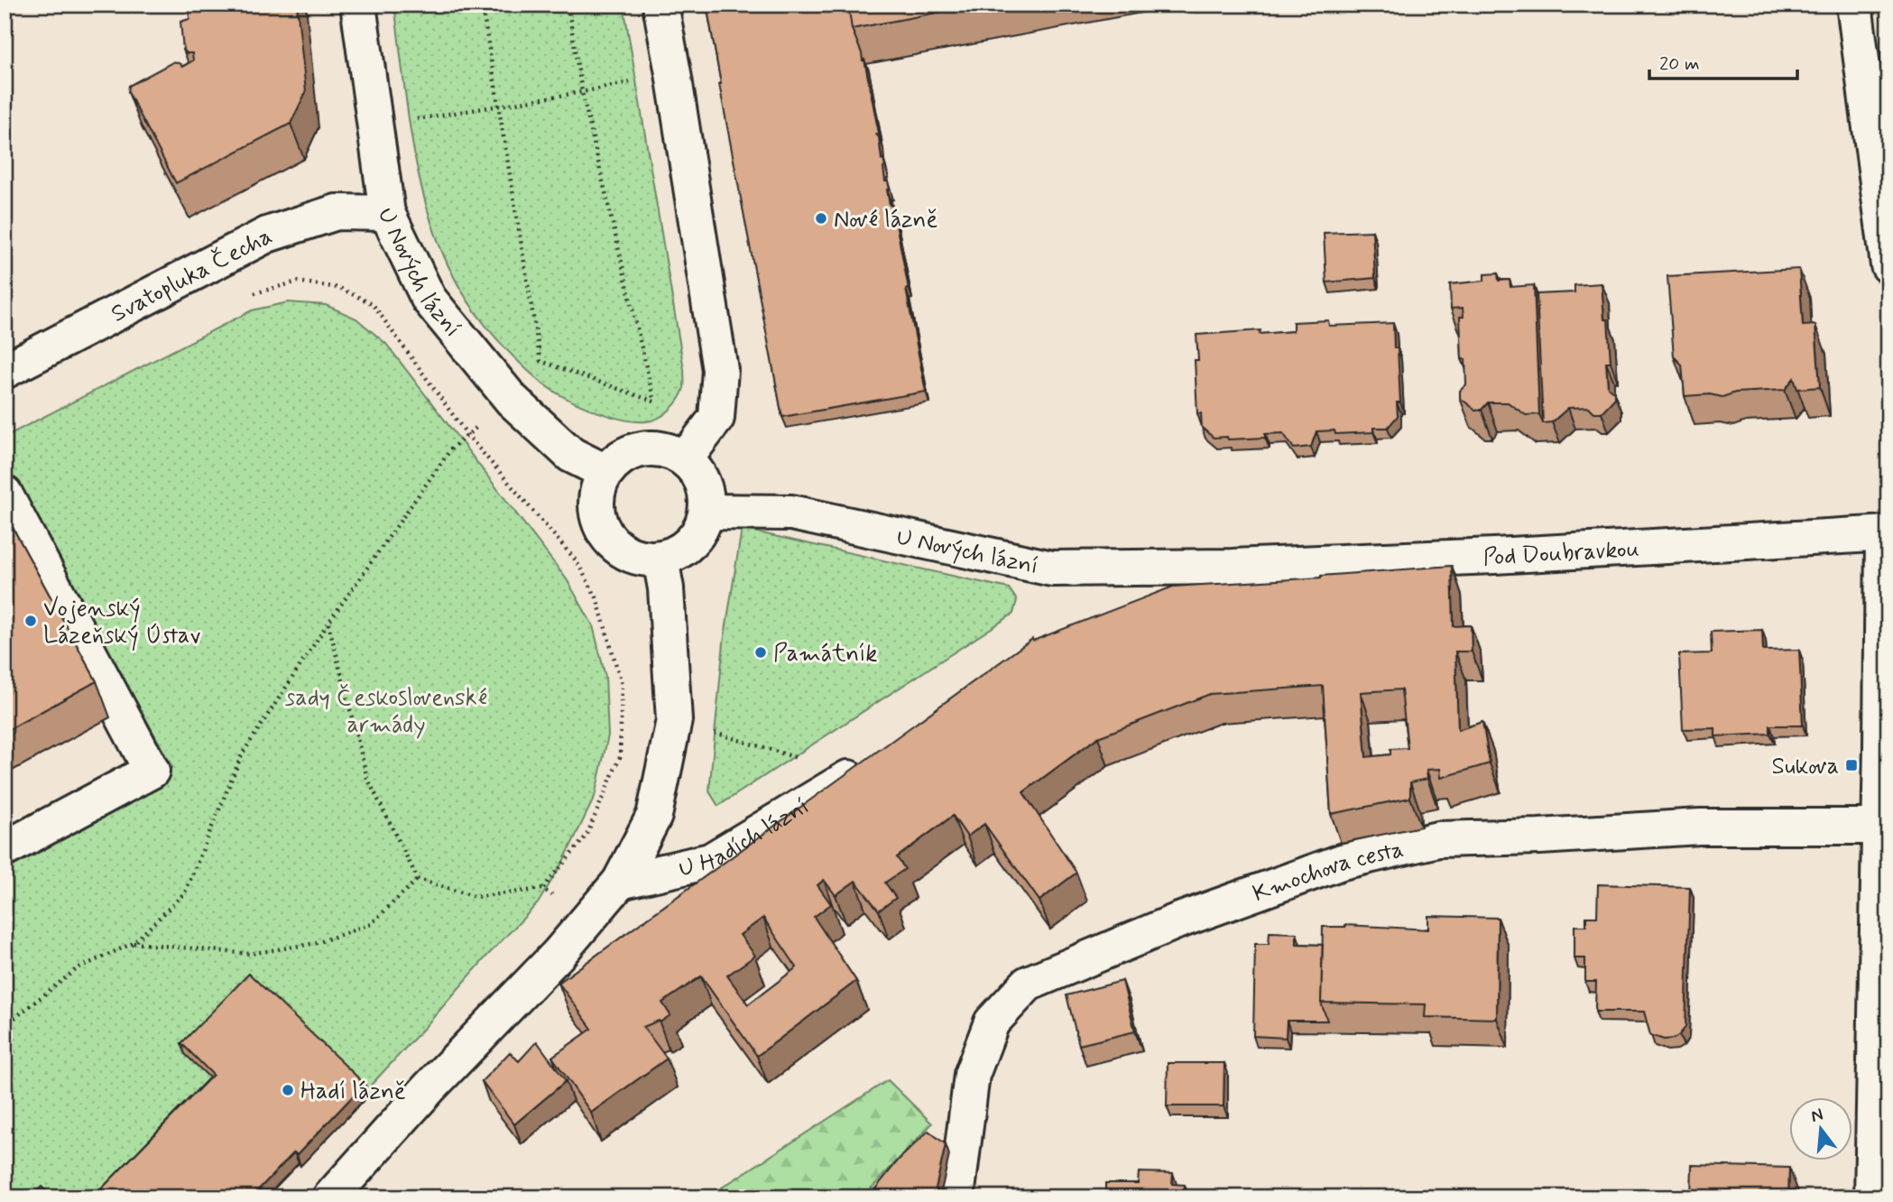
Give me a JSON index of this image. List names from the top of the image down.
{
  "streets": {
    "street": [
      "U Nových lázní",
      "Svatopluka Čecha",
      "Pod Doubravkou",
      "U Hadích lázní",
      "Kmochova cesta"
    ]
  },
  "crossings": [
    ["U Nových lázní", "Svatopluka Čecha"],
    ["U Nových lázní", "Pod Doubravkou"]
  ],
  "parks": ["sady Československé armády"],
  "places": {
    "other": [
      "Nové lázně",
      "Vojenský Lázeňský Ústav",
      "Památník",
      "Hadí lázně"
    ],
    "transit": ["Sukova"]
  },
  "scale_bar": "20 m",
  "north": "top"
}
